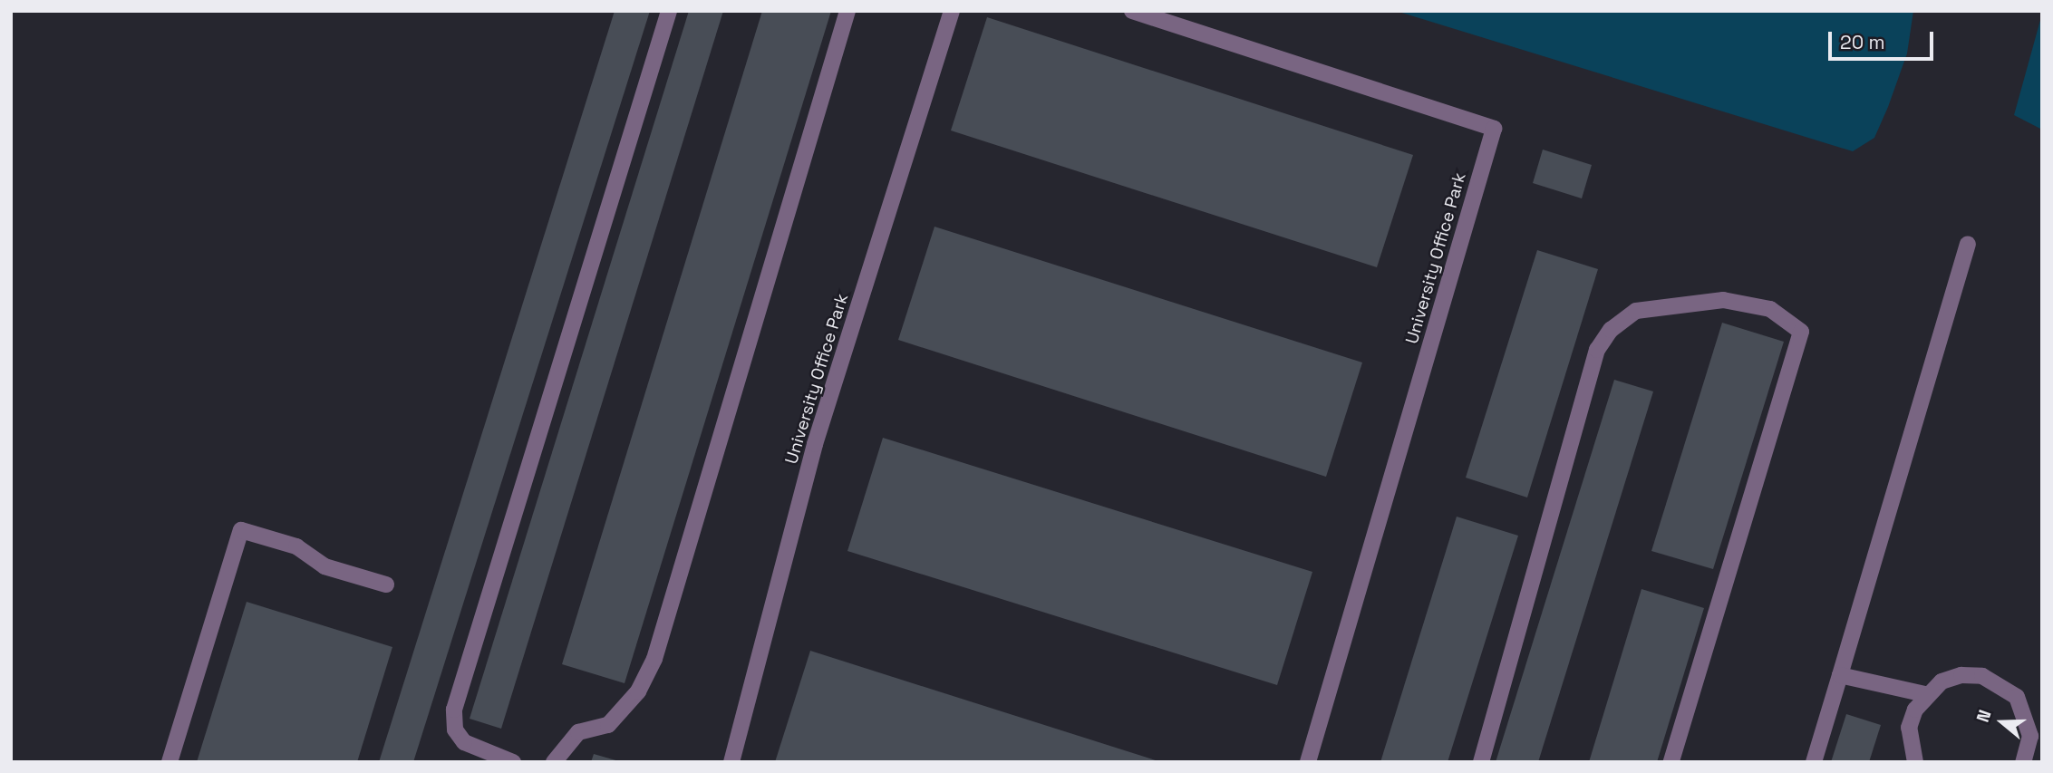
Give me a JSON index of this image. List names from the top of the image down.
{
  "streets": {
    "street": ["University Office Park"]
  },
  "scale_bar": "20 m",
  "north": "left"
}
